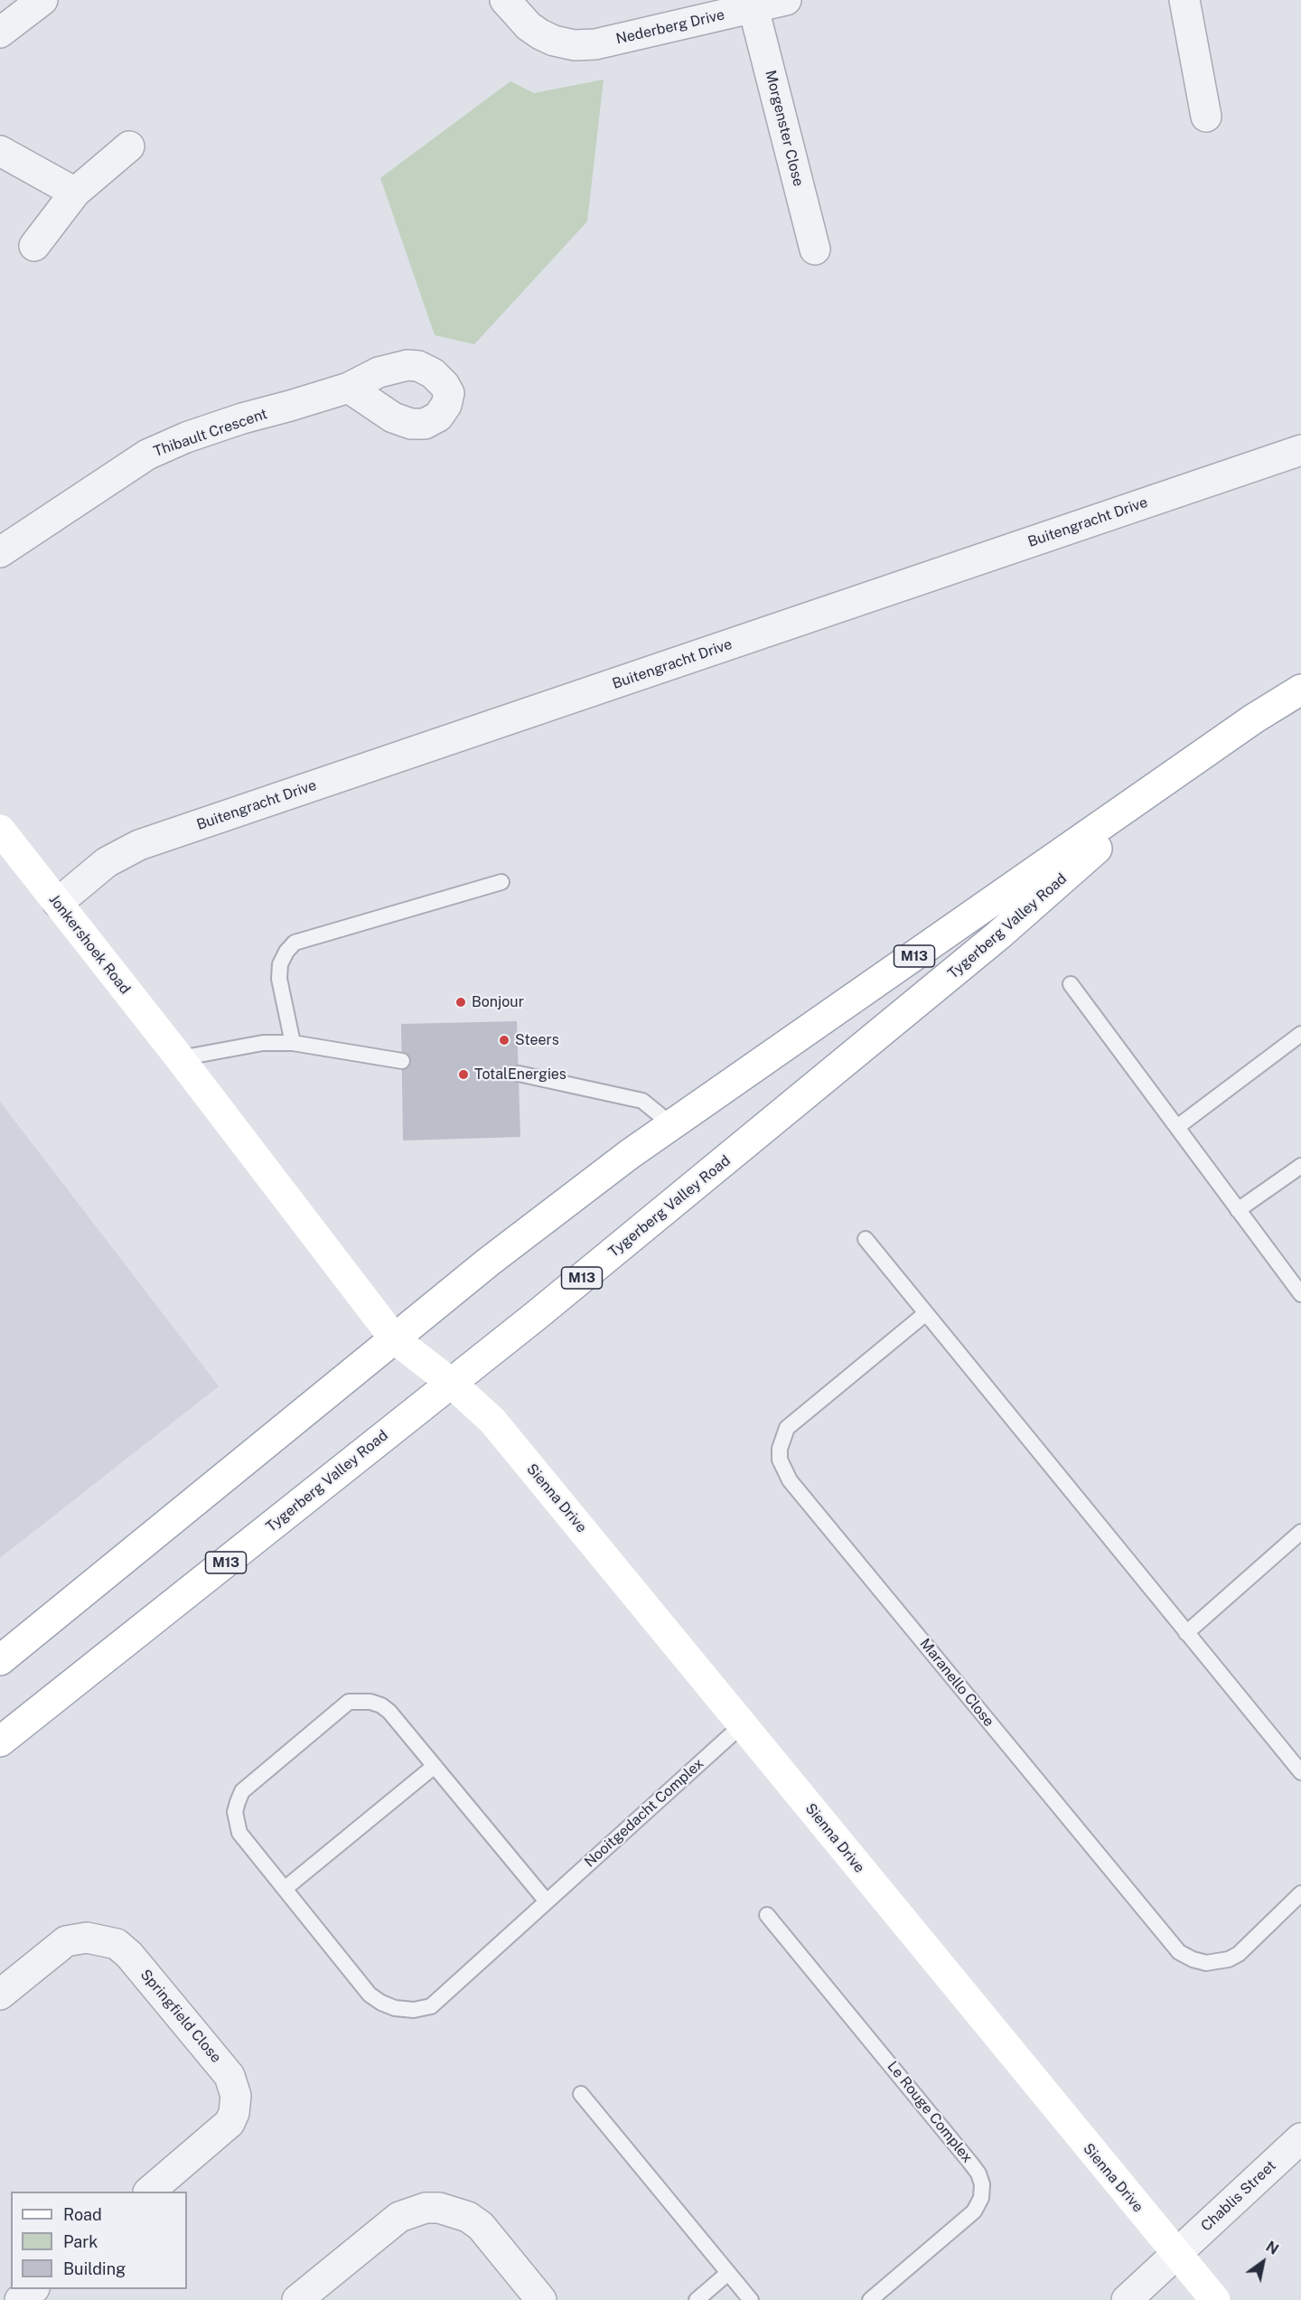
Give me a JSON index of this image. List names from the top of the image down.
{
  "streets": {
    "main road": [
      "Tygerberg Valley Road",
      "Jonkershoek Road",
      "M13",
      "Sienna Drive"
    ],
    "street": [
      "Nederberg Drive",
      "Morgenster Close",
      "Thibault Crescent",
      "Buitengracht Drive",
      "Springfield Close",
      "Chablis Street"
    ],
    "lane": ["Maranello Close", "Nooitgedacht Complex", "Le Rouge Complex"]
  },
  "crossings": [
    ["Nederberg Drive", "Morgenster Close"],
    ["Buitengracht Drive", "Jonkershoek Road"],
    ["Tygerberg Valley Road", "Sienna Drive"],
    ["Sienna Drive", "Nooitgedacht Complex"],
    ["Sienna Drive", "Chablis Street"]
  ],
  "places": ["Bonjour", "Steers", "TotalEnergies"],
  "legend": ["Road", "Park", "Building"],
  "north": "top right"
}
